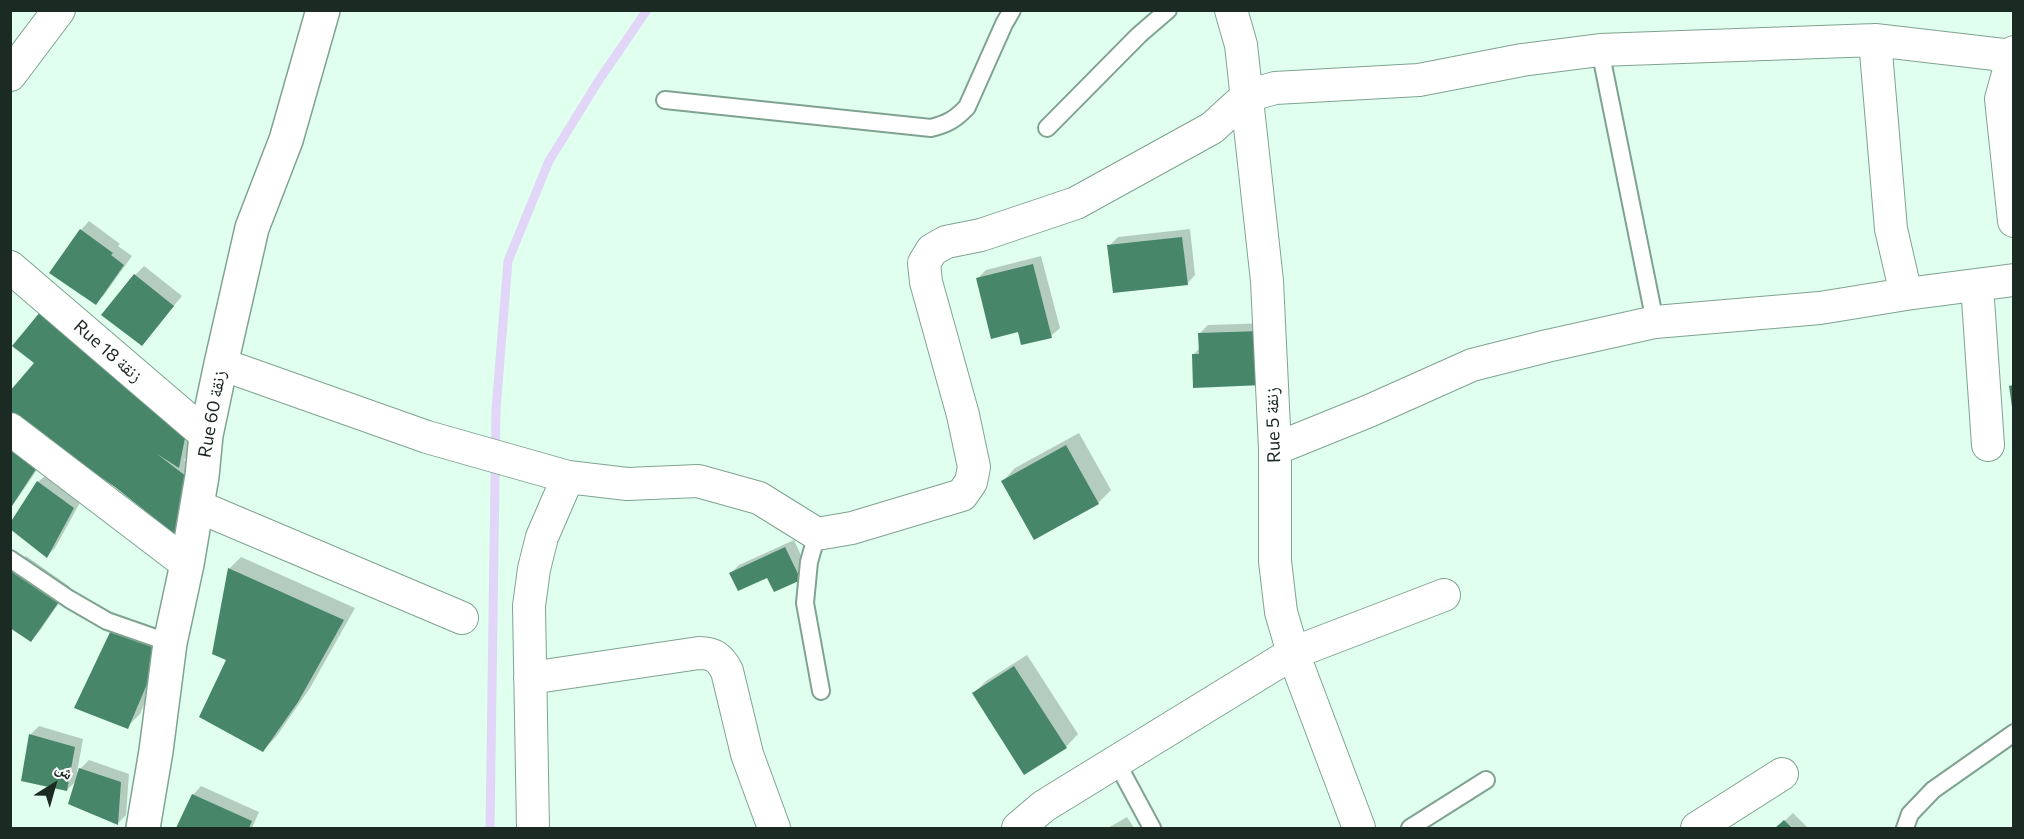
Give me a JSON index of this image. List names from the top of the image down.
{
  "streets": {
    "street": ["Rue 18 زنقة", "Rue 60 زنقة", "Rue 5 زنقة"]
  },
  "crossings": [
    ["Rue 18 زنقة", "Rue 60 زنقة"]
  ],
  "north": "top right"
}
